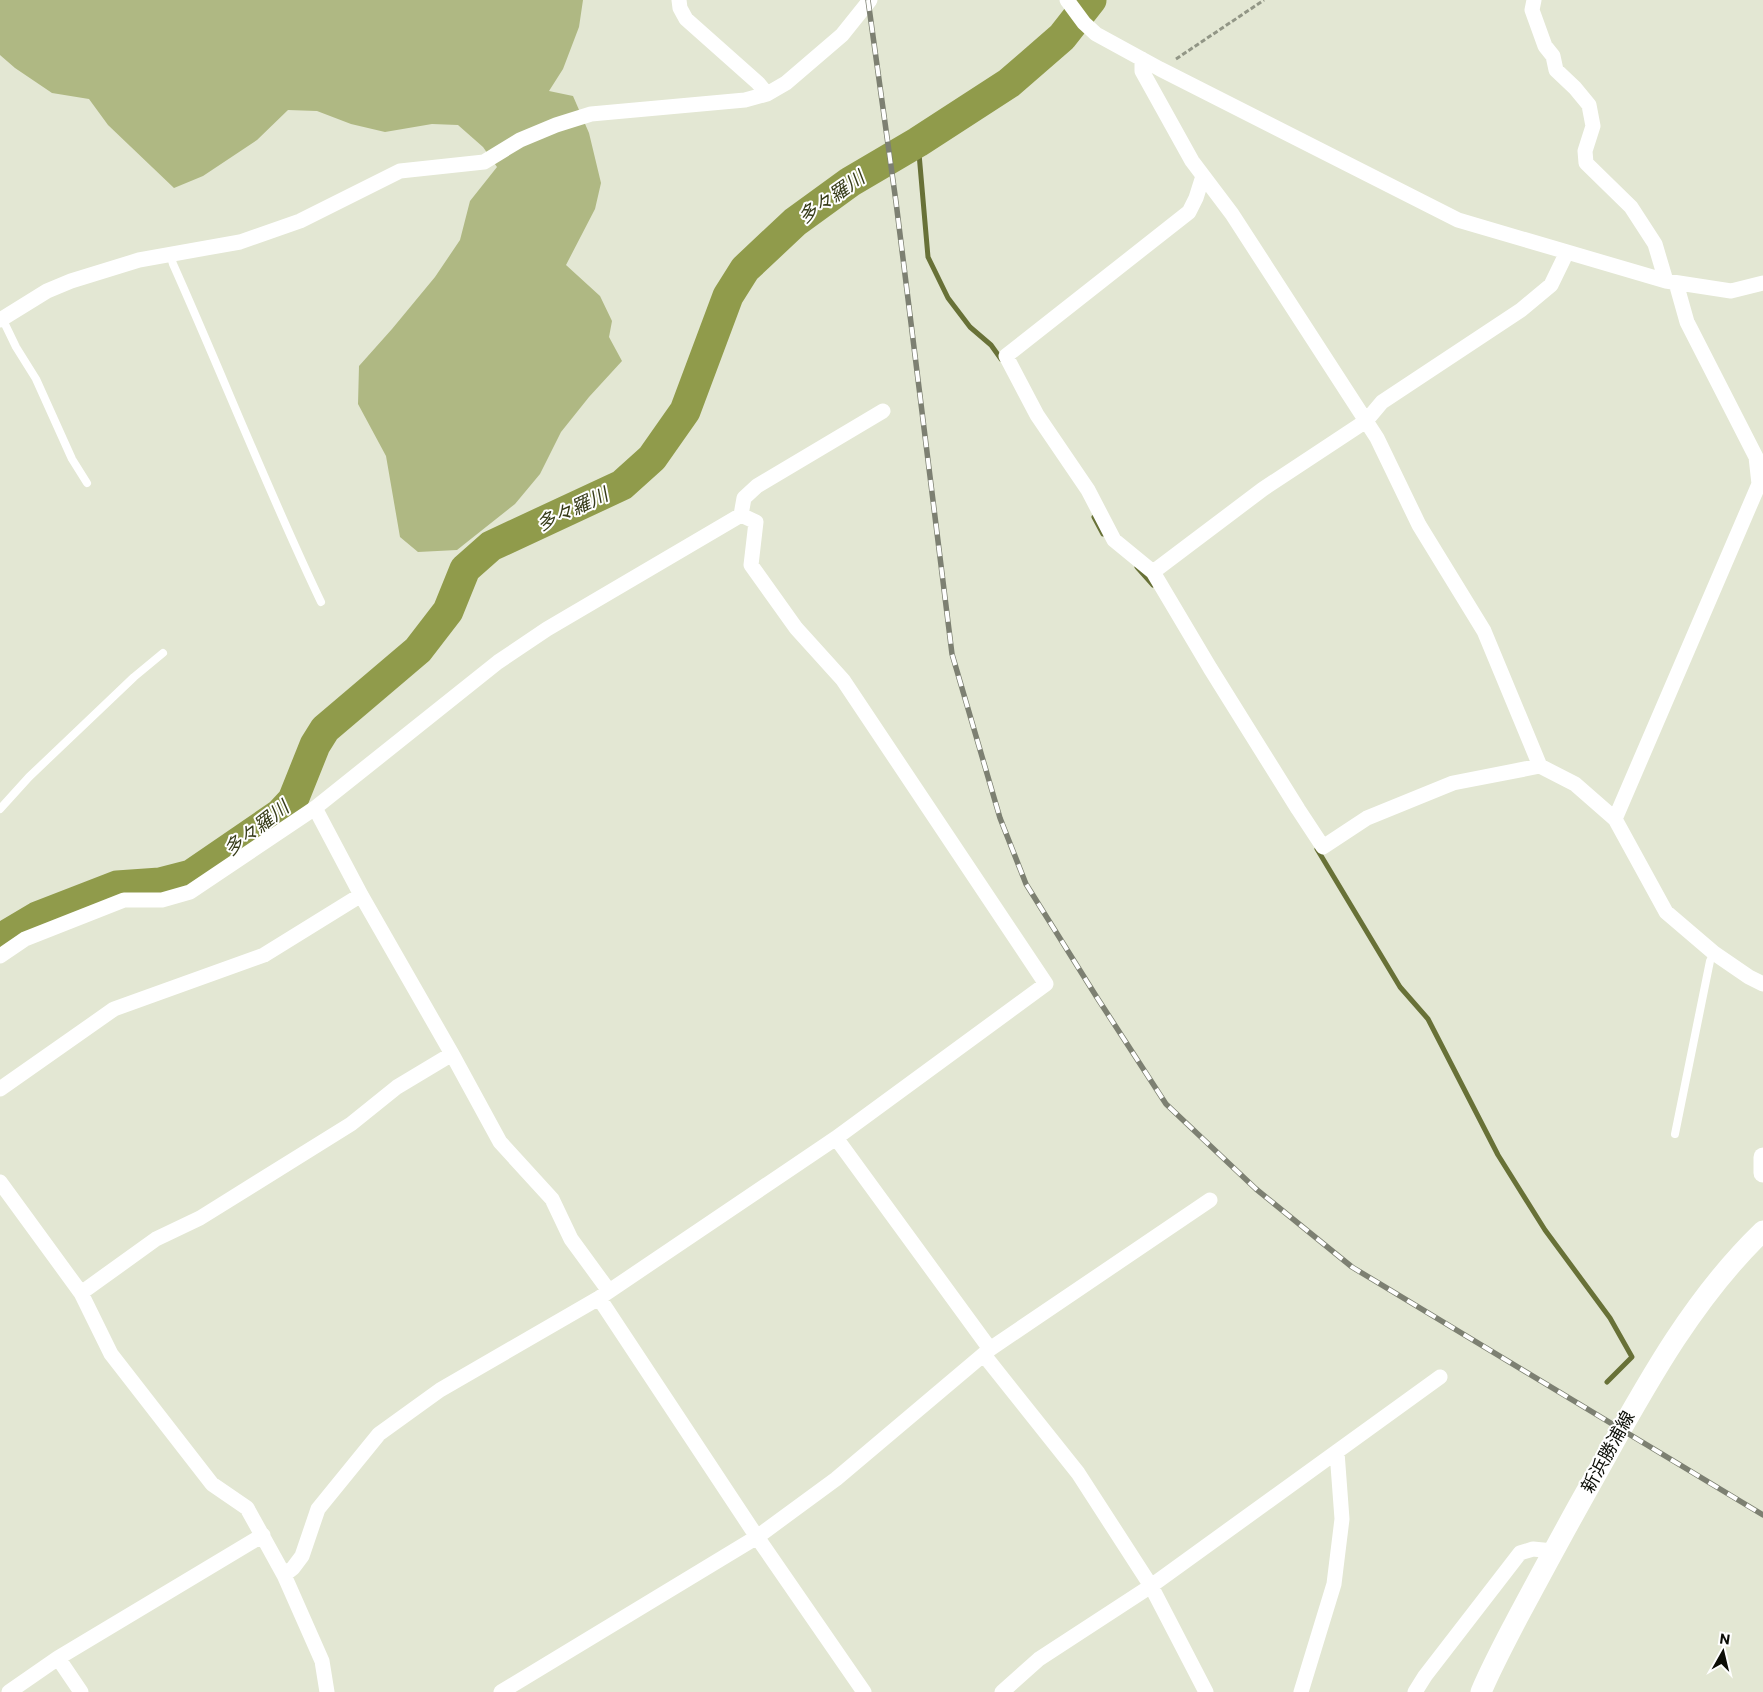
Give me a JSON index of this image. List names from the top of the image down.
{
  "streets": {
    "main road": ["新浜勝浦線"]
  },
  "water": ["多々羅川"],
  "north": "top"
}
